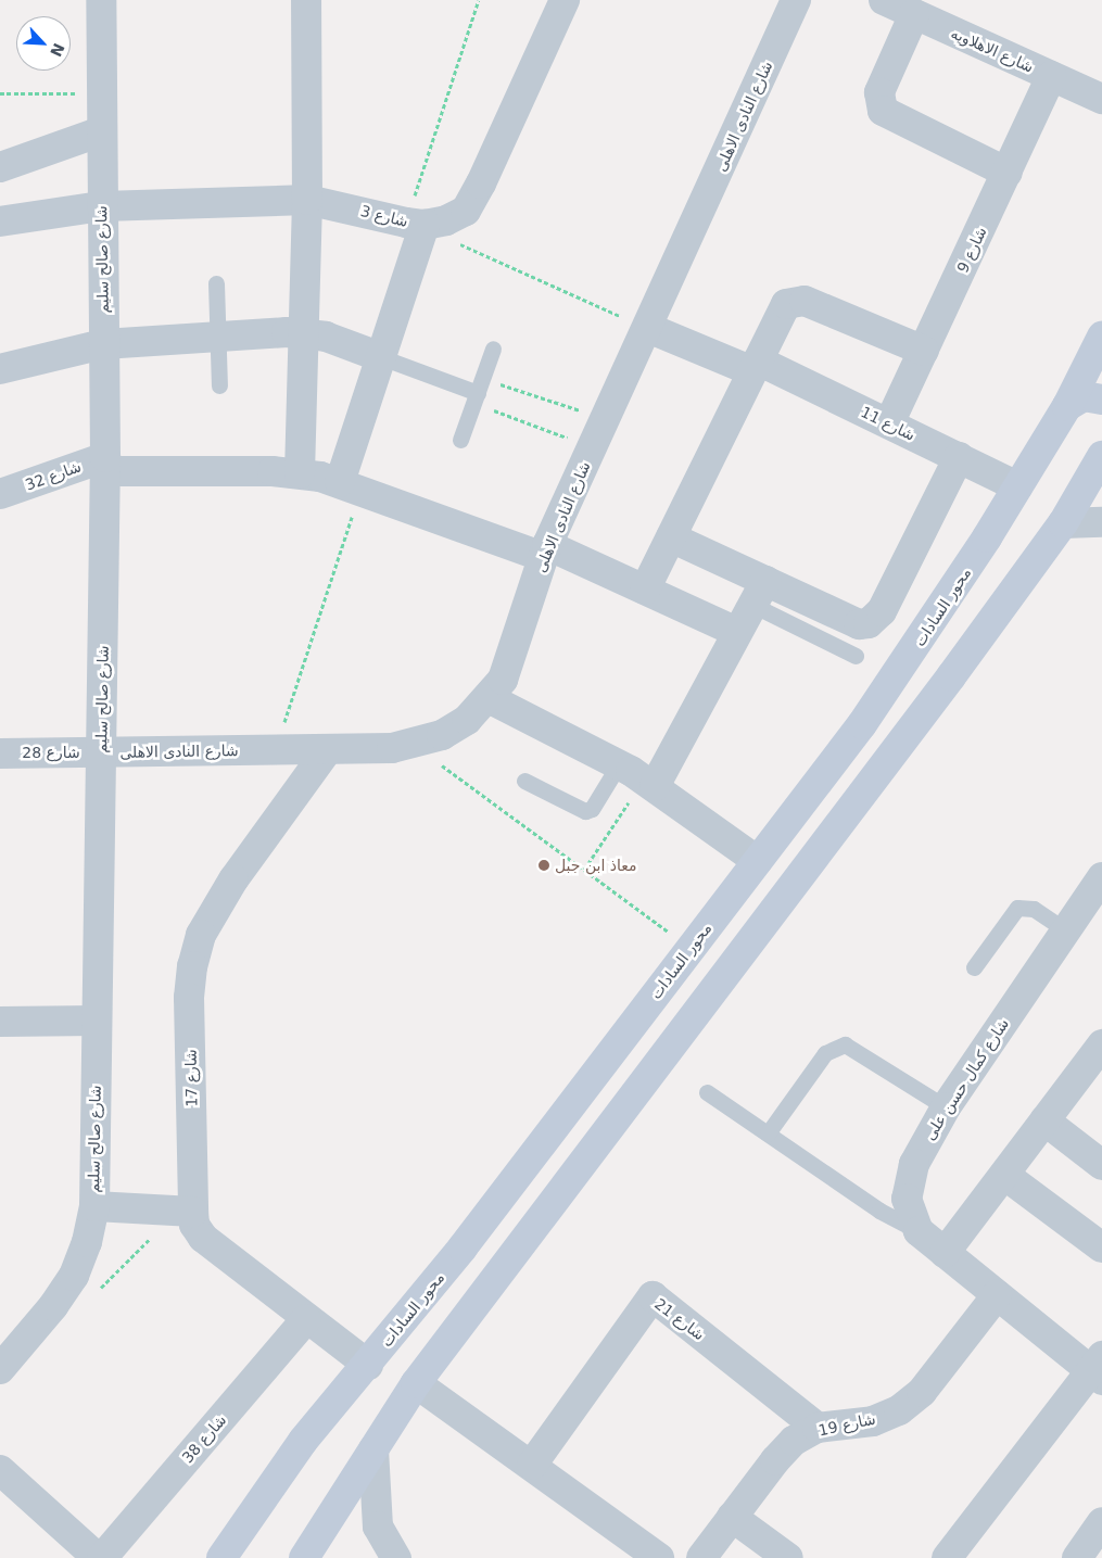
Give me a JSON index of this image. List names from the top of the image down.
{
  "streets": {
    "street": [
      "شارع الاهلاويه",
      "شارع النادى الاهلى",
      "شارع 3",
      "شارع 9",
      "شارع صالح سليم",
      "شارع 11",
      "شارع 32",
      "محور السادات",
      "شارع 28",
      "شارع 17",
      "شارع كمال حسن على",
      "شارع 21",
      "شارع 19",
      "شارع 38"
    ]
  },
  "crossings": [
    ["شارع الاهلاويه", "شارع 9"],
    ["شارع النادى الاهلى", "شارع صالح سليم"],
    ["شارع النادى الاهلى", "شارع 11"],
    ["شارع النادى الاهلى", "شارع 28"],
    ["شارع النادى الاهلى", "شارع 17"],
    ["شارع 3", "شارع صالح سليم"],
    ["شارع 9", "شارع 11"],
    ["شارع صالح سليم", "شارع 32"],
    ["شارع صالح سليم", "شارع 28"],
    ["شارع 11", "محور السادات"],
    ["محور السادات", "شارع 17"],
    ["شارع 17", "شارع 38"],
    ["شارع 21", "شارع 19"]
  ],
  "places": ["معاذ ابن جبل"],
  "north": "bottom right"
}
